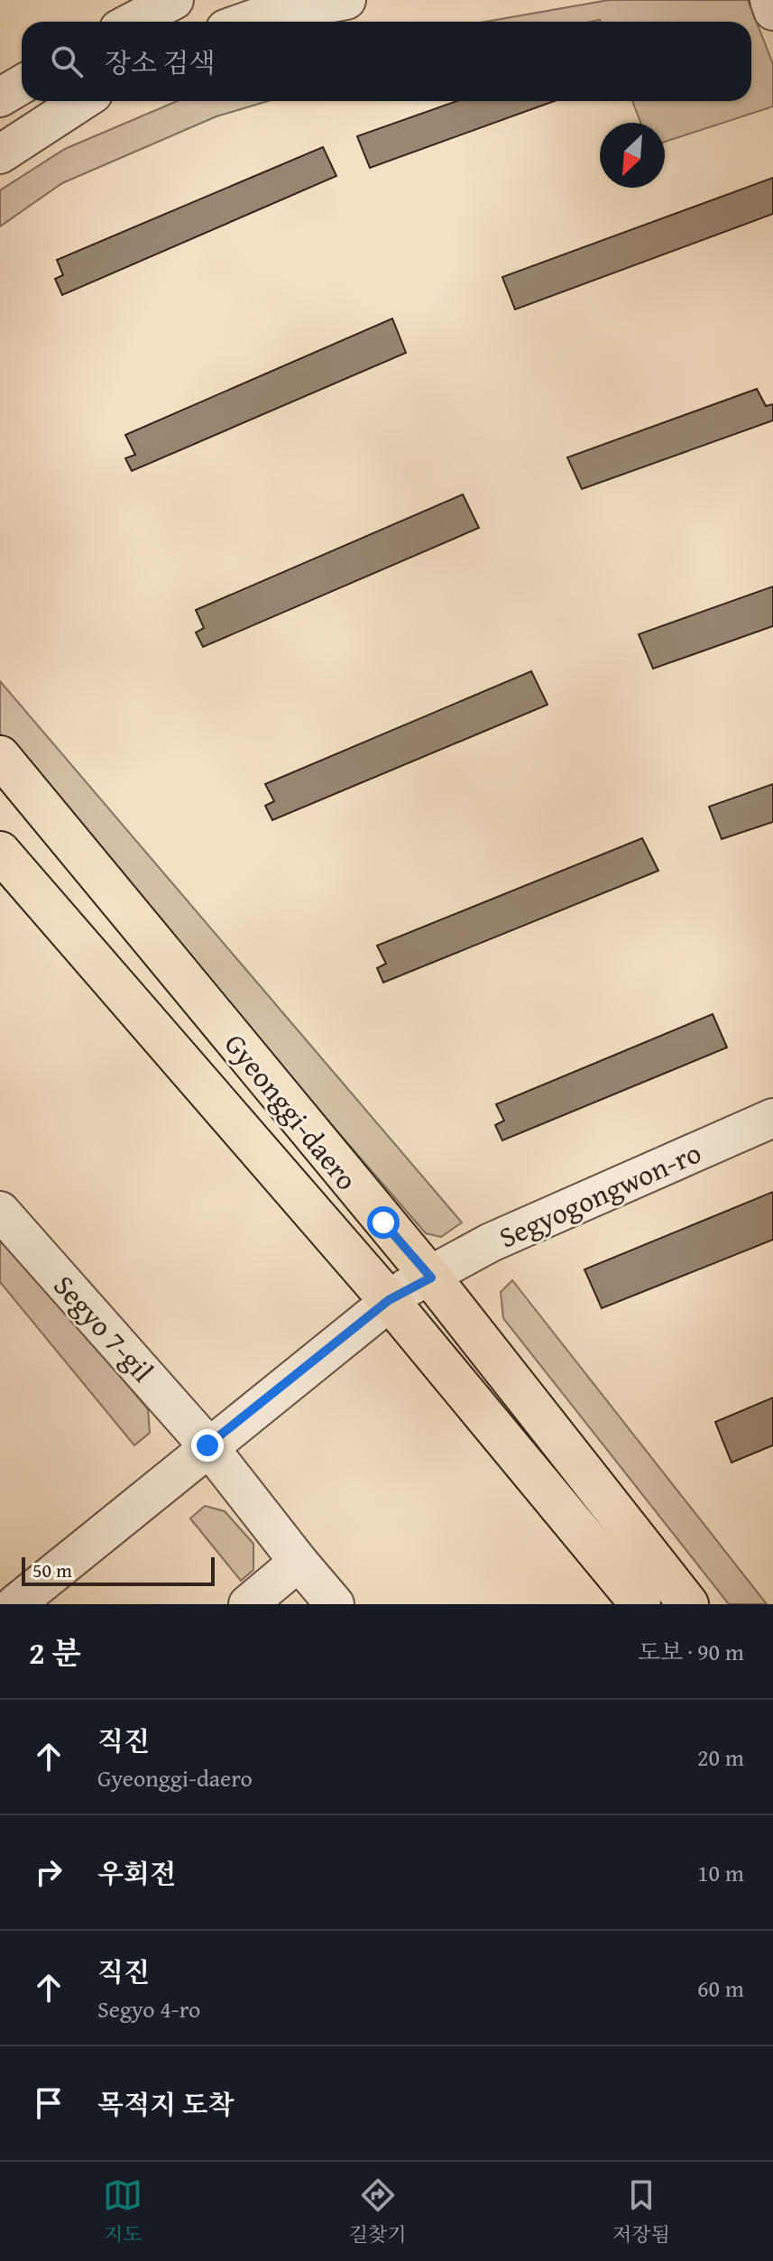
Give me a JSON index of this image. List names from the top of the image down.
{
  "streets": {
    "main road": ["Gyeonggi-daero"],
    "street": ["Segyogongwon-ro", "Segyo 7-gil"]
  },
  "crossings": [
    ["Gyeonggi-daero", "Segyogongwon-ro"],
    ["Segyogongwon-ro", "Segyo 7-gil"]
  ],
  "scale_bar": "50 m",
  "north": "bottom left",
  "page": {
    "search": "장소 검색",
    "scale": "50 m",
    "heading": ["2 분", "도보 · 90 m"],
    "list": [
      ["직진", "Gyeonggi-daero", "20 m"],
      ["우회전", "10 m"],
      ["직진", "Segyo 4-ro", "60 m"],
      "목적지 도착"
    ],
    "nav": ["지도", "길찾기", "저장됨"]
  }
}
